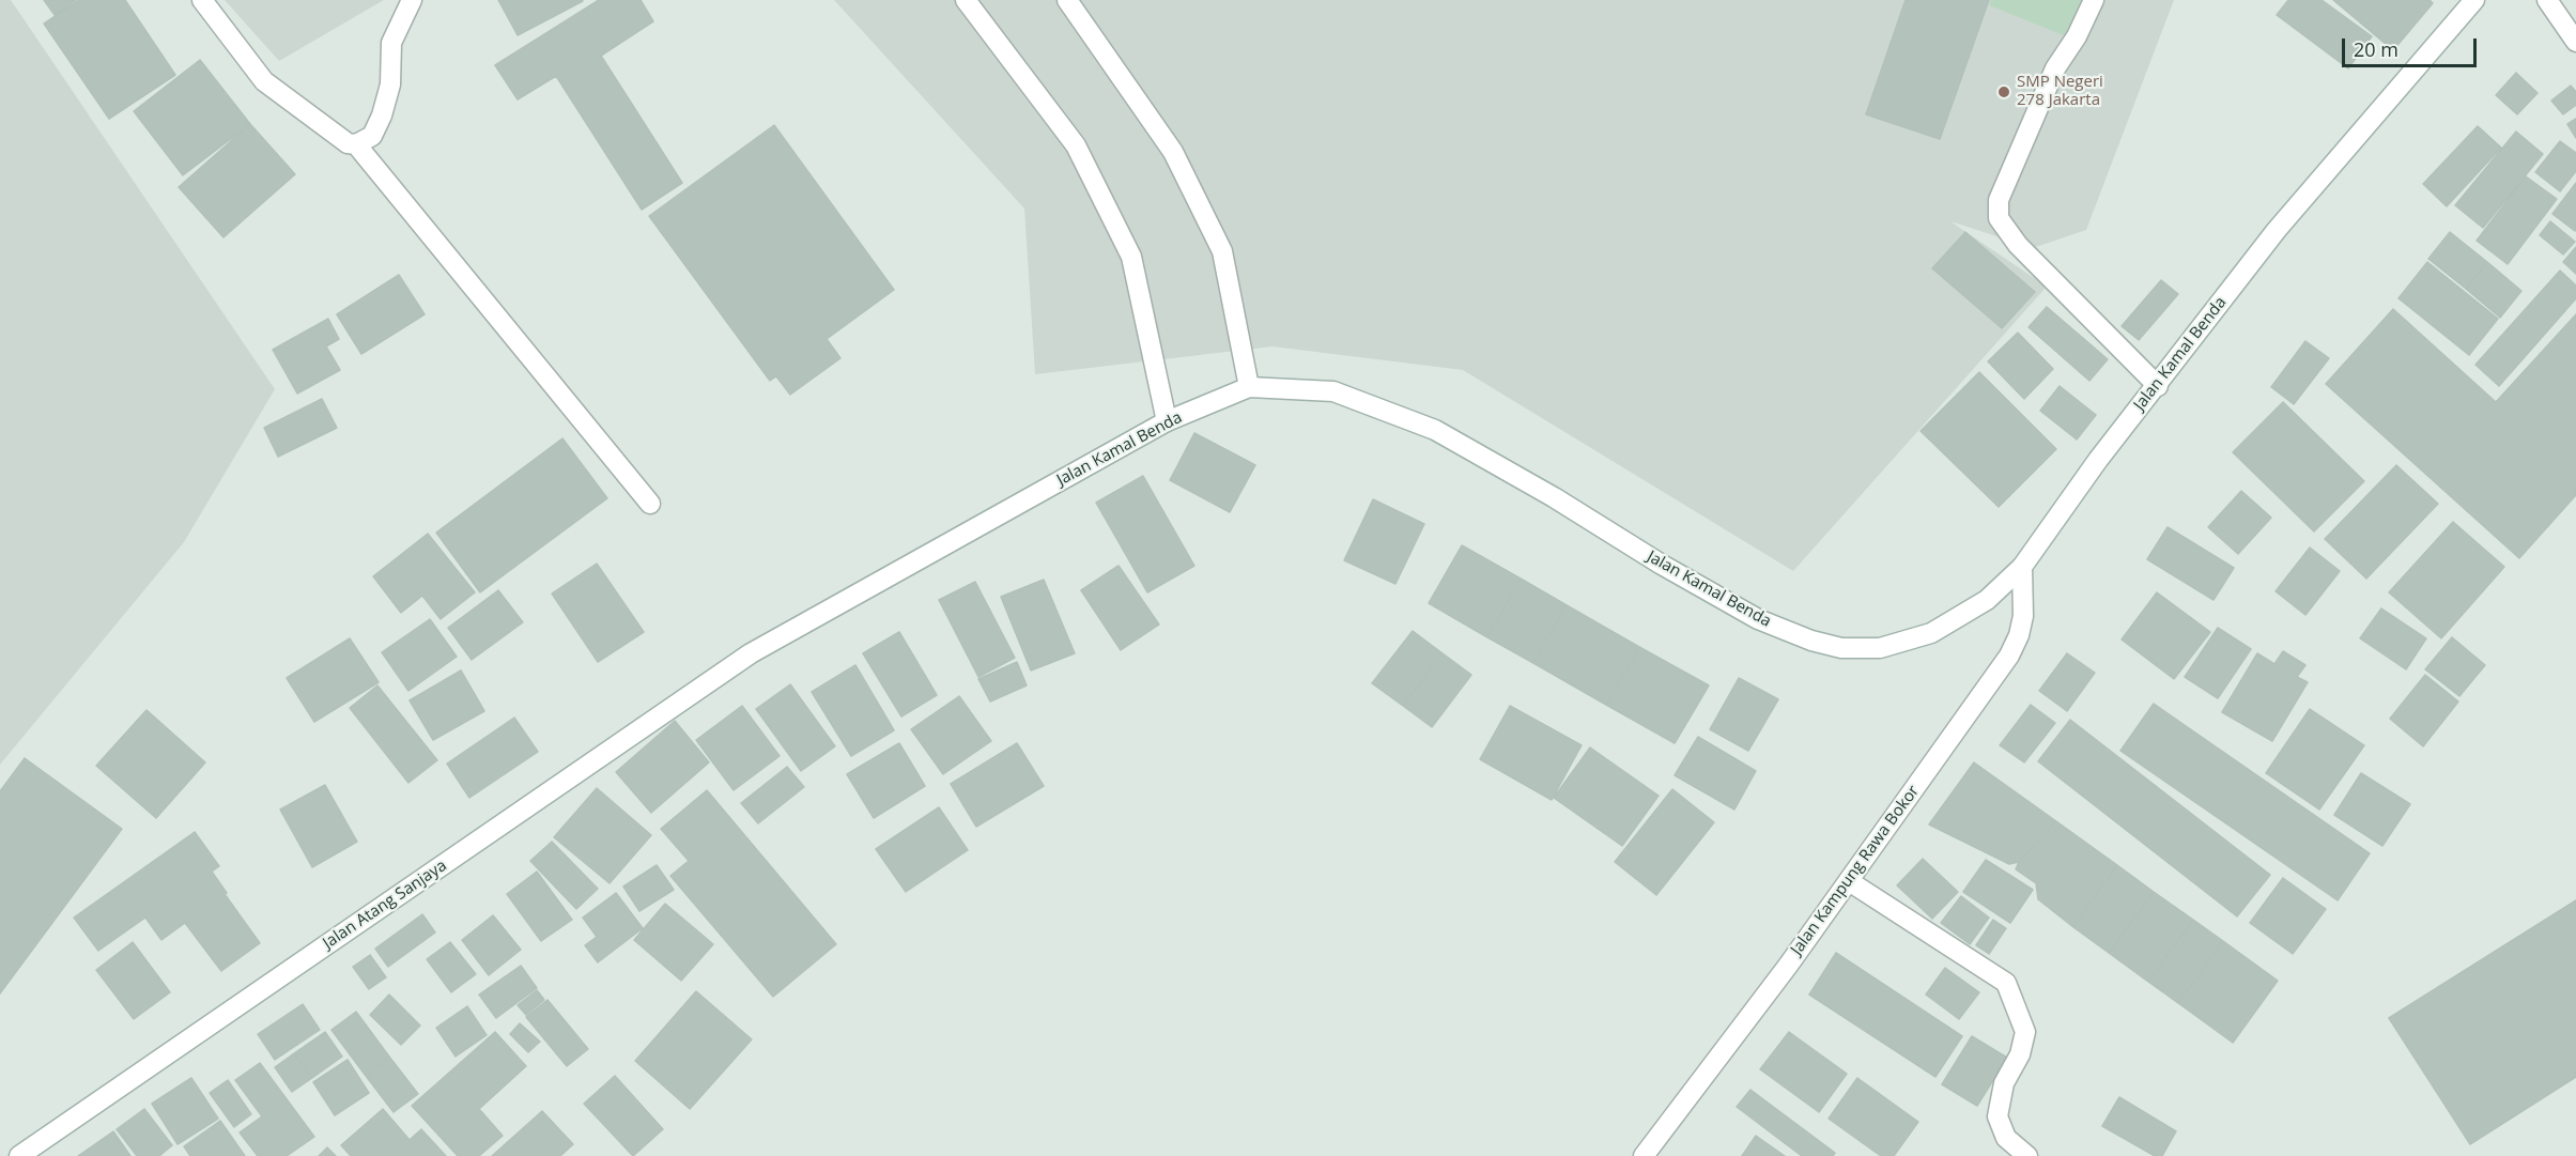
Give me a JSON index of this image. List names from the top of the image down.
{
  "streets": {
    "main road": ["Jalan Kamal Benda", "Jalan Kampung Rawa Bokor", "Jalan Atang Sanjaya"]
  },
  "crossings": [
    ["Jalan Kamal Benda", "Jalan Kampung Rawa Bokor"],
    ["Jalan Kamal Benda", "Jalan Atang Sanjaya"]
  ],
  "places": ["SMP Negeri 278 Jakarta"],
  "scale_bar": "20 m"
}
